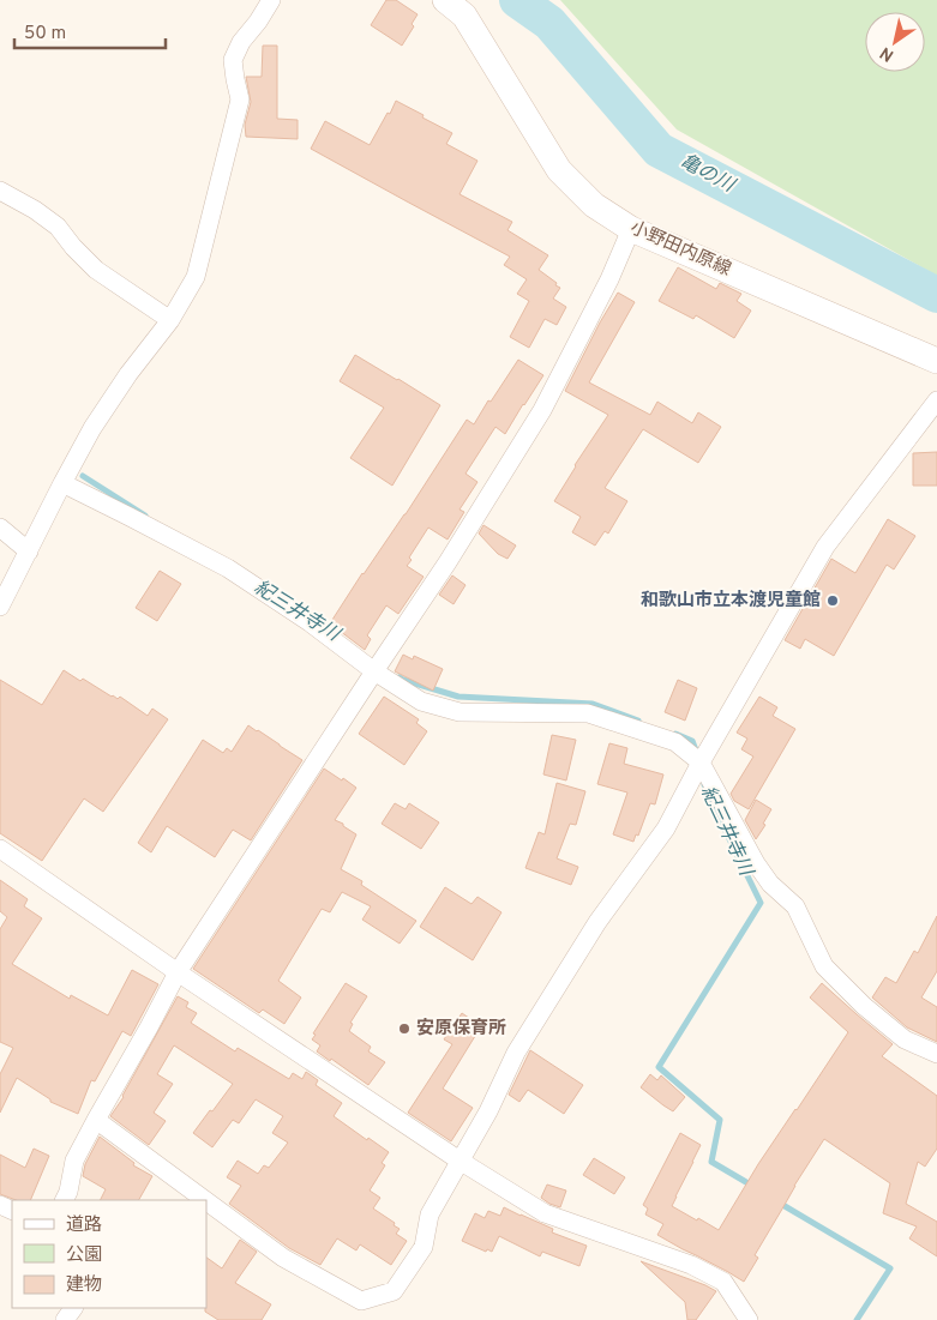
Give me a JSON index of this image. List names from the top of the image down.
{
  "streets": {
    "main road": ["小野田内原線"]
  },
  "water": ["亀の川", "紀三井寺川"],
  "places": ["和歌山市立本渡児童館", "安原保育所"],
  "legend": ["道路", "公園", "建物"],
  "scale_bar": "50 m",
  "north": "bottom left"
}
